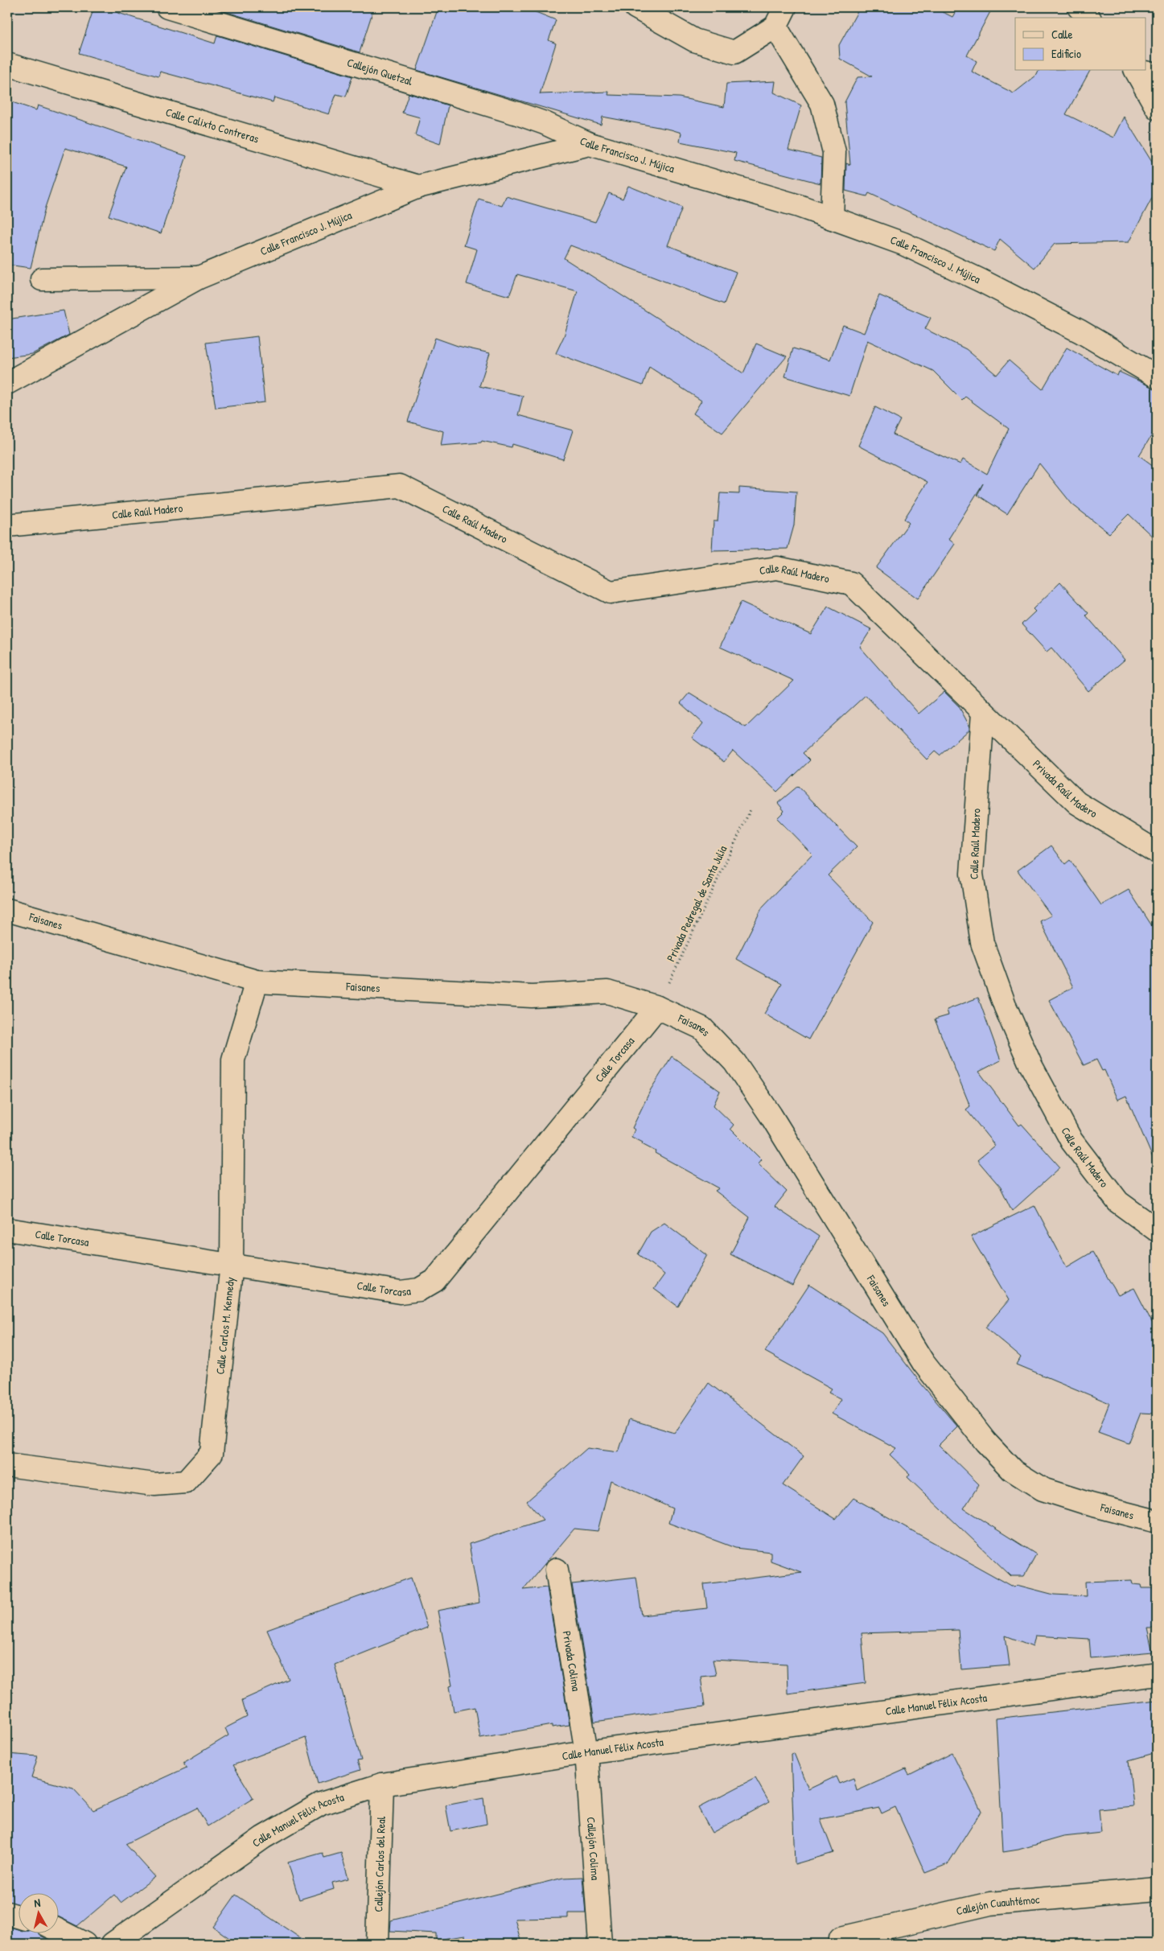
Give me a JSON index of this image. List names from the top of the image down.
{
  "streets": {
    "street": [
      "Callejón Quetzal",
      "Calle Calixto Contreras",
      "Calle Francisco J. Mújica",
      "Calle Raúl Madero",
      "Privada Raúl Madero",
      "Faisanes",
      "Calle Torcasa",
      "Calle Carlos M. Kennedy",
      "Privada Colima",
      "Calle Manuel Félix Acosta",
      "Callejón Colima",
      "Callejón Carlos del Real",
      "Callejón Cuauhtémoc"
    ],
    "path": ["Privada Pedregal de Santa Julia"]
  },
  "crossings": [
    ["Callejón Quetzal", "Calle Francisco J. Mújica"],
    ["Calle Calixto Contreras", "Calle Francisco J. Mújica"],
    ["Calle Raúl Madero", "Privada Raúl Madero"],
    ["Privada Pedregal de Santa Julia", "Faisanes"],
    ["Privada Pedregal de Santa Julia", "Calle Torcasa"],
    ["Faisanes", "Calle Torcasa"],
    ["Faisanes", "Calle Carlos M. Kennedy"],
    ["Calle Torcasa", "Calle Carlos M. Kennedy"],
    ["Privada Colima", "Calle Manuel Félix Acosta"],
    ["Privada Colima", "Callejón Colima"],
    ["Calle Manuel Félix Acosta", "Callejón Colima"],
    ["Calle Manuel Félix Acosta", "Callejón Carlos del Real"]
  ],
  "legend": ["Calle", "Edificio"],
  "north": "top"
}
